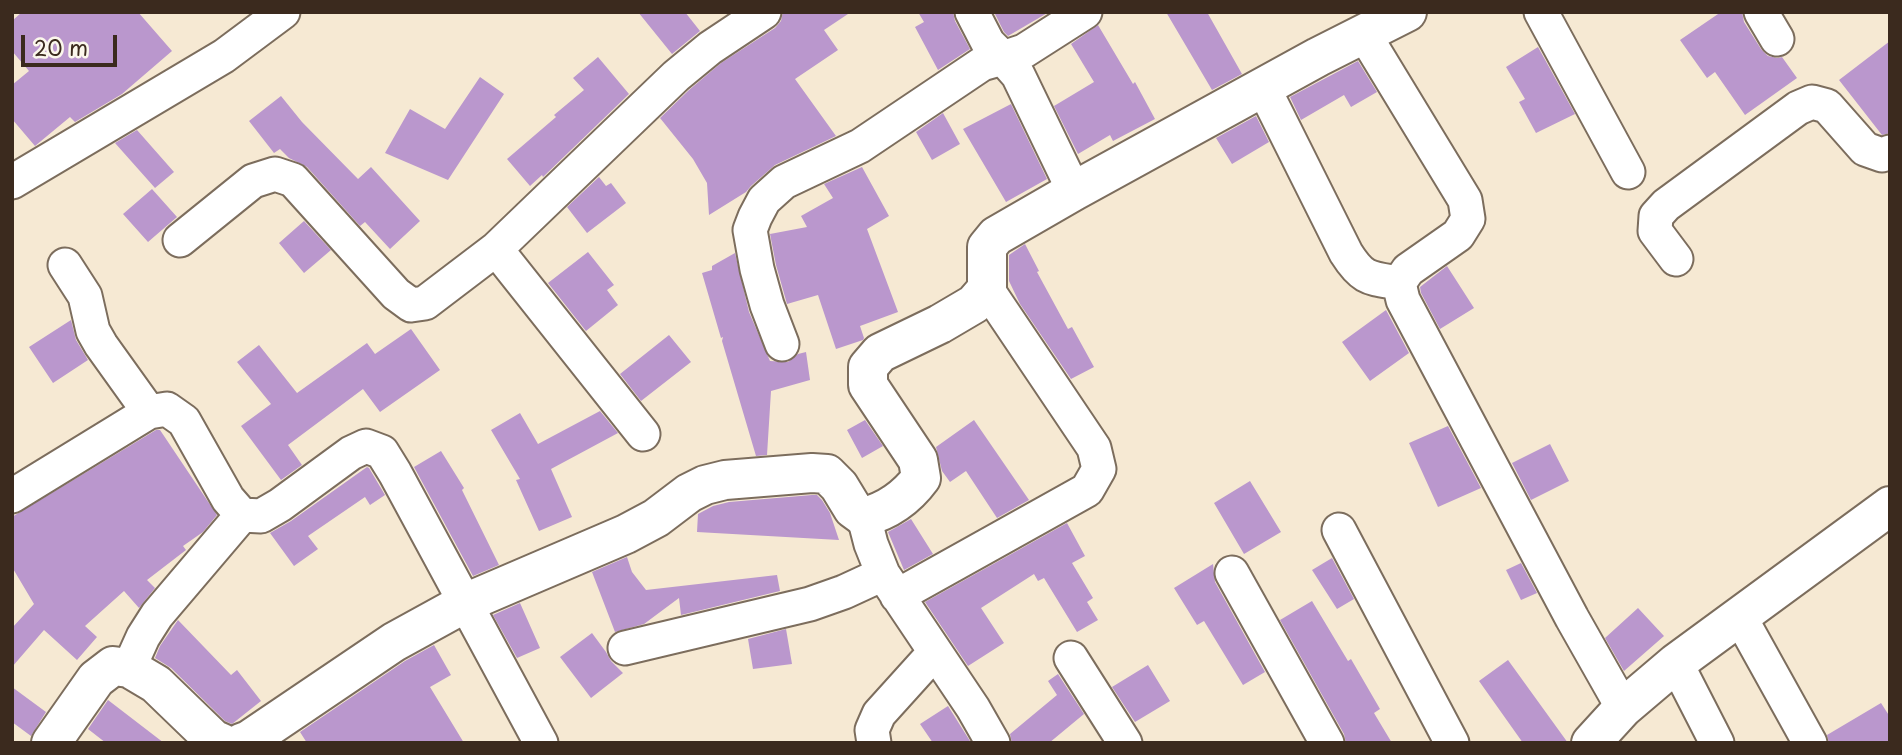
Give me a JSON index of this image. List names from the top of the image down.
{
  "scale_bar": "20 m"
}
